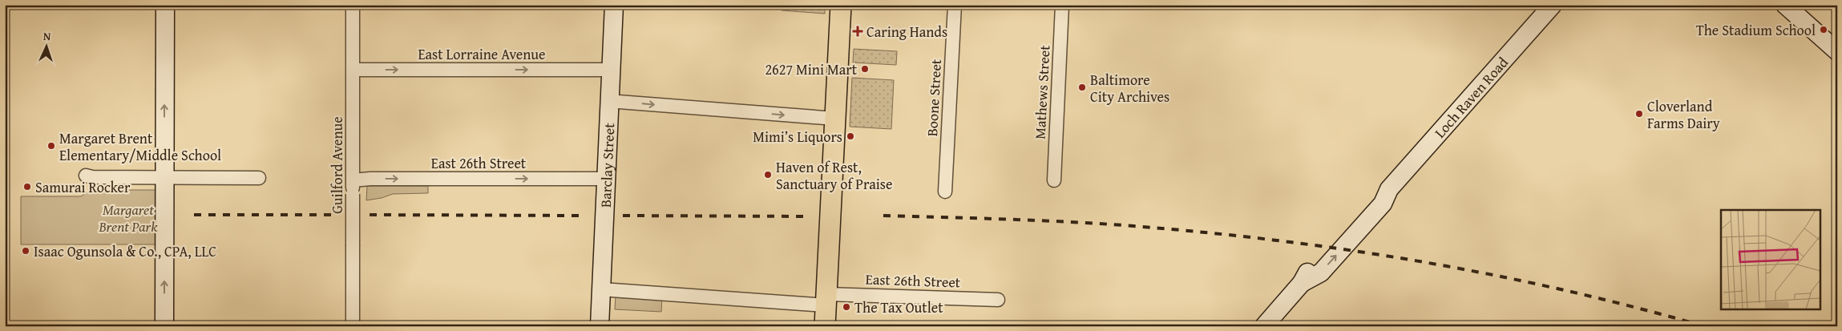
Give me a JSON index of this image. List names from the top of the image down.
{
  "streets": {
    "main road": ["Loch Raven Road", "Barclay Street"],
    "street": [
      "East Lorraine Avenue",
      "Mathews Street",
      "Boone Street",
      "East 26th Street",
      "Guilford Avenue"
    ]
  },
  "crossings": [
    ["East Lorraine Avenue", "Guilford Avenue"],
    ["East Lorraine Avenue", "Barclay Street"],
    ["East 26th Street", "Guilford Avenue"],
    ["East 26th Street", "Barclay Street"]
  ],
  "one_way": ["East Lorraine Avenue", "East 26th Street"],
  "parks": ["Margaret Brent Park"],
  "places": {
    "other": [
      "The Stadium School",
      "2627 Mini Mart",
      "Baltimore City Archives",
      "Cloverland Farms Dairy",
      "Mimi’s Liquors",
      "Margaret Brent Elementary/Middle School",
      "Haven of Rest, Sanctuary of Praise",
      "Samurai Rocker",
      "Isaac Ogunsola & Co., CPA, LLC",
      "The Tax Outlet"
    ],
    "health": ["Caring Hands"]
  },
  "north": "top"
}
